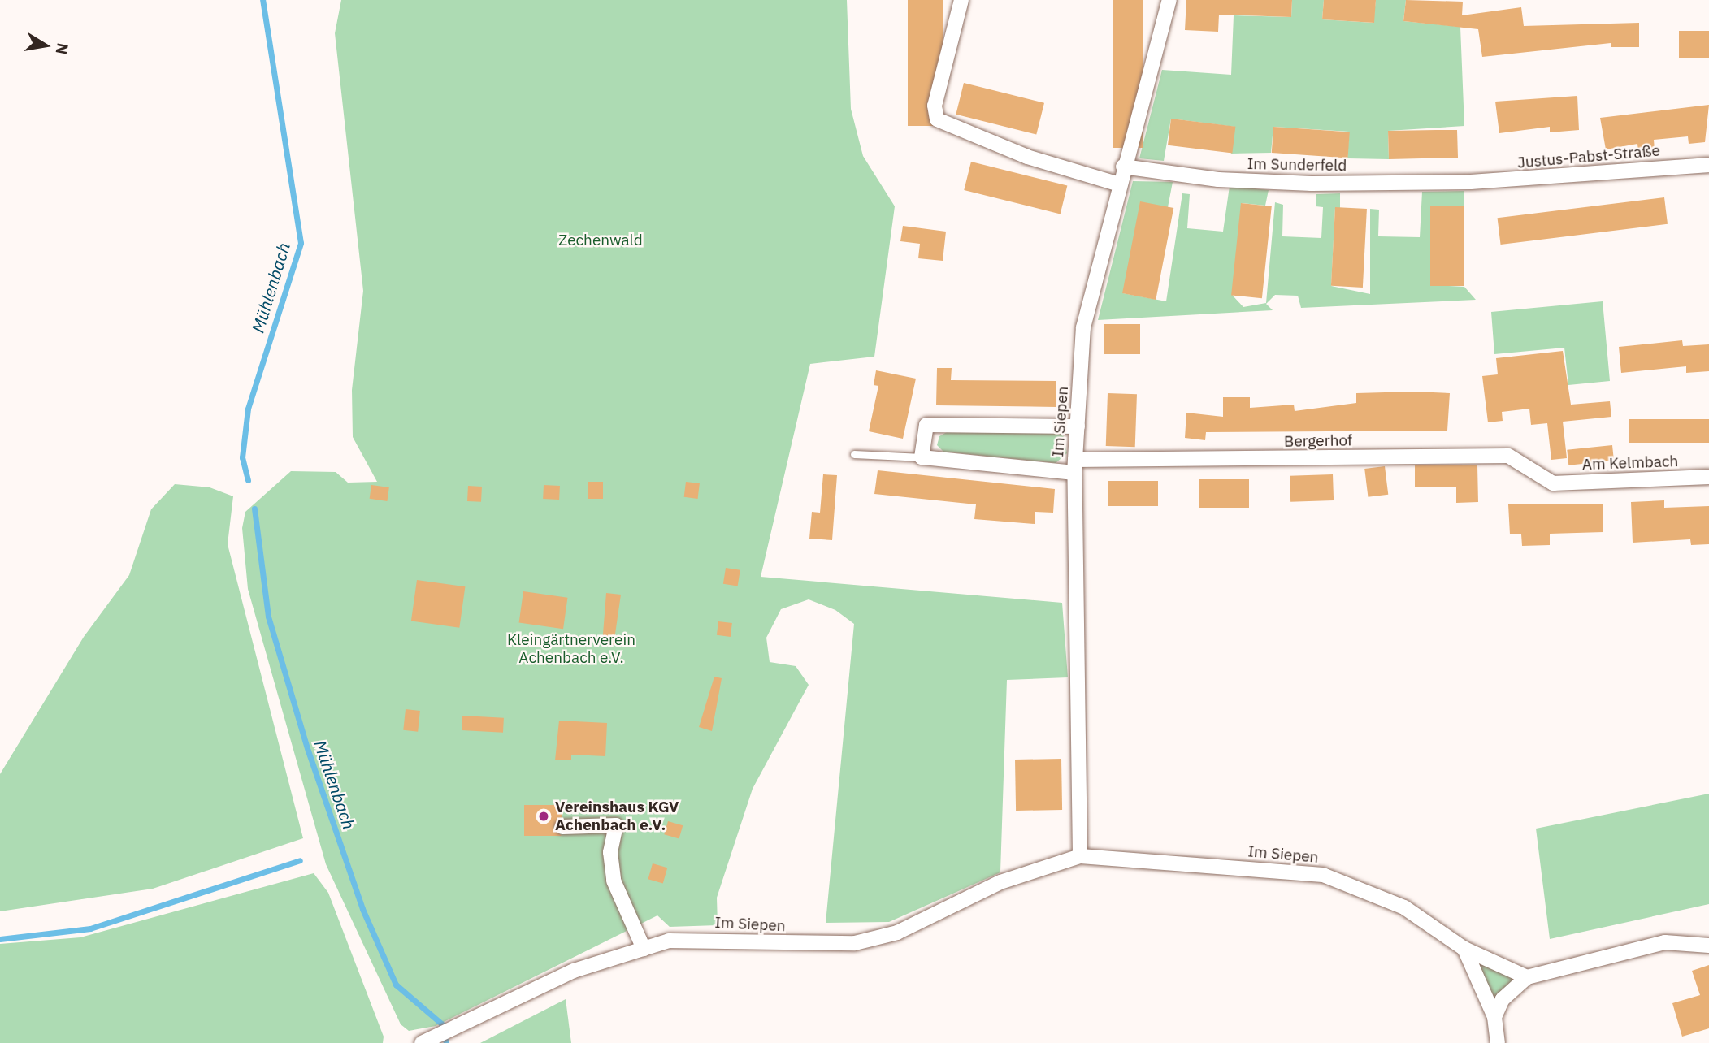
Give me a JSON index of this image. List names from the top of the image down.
{
  "streets": {
    "street": [
      "Justus-Pabst-Straße",
      "Im Sunderfeld",
      "Im Siepen",
      "Bergerhof",
      "Am Kelmbach"
    ]
  },
  "crossings": [
    ["Justus-Pabst-Straße", "Im Sunderfeld"],
    ["Im Sunderfeld", "Im Siepen"],
    ["Im Siepen", "Bergerhof"],
    ["Bergerhof", "Am Kelmbach"]
  ],
  "water": ["Mühlenbach"],
  "parks": ["Zechenwald", "Kleingärtnerverein Achenbach e.V."],
  "places": ["Vereinshaus KGV Achenbach e.V."],
  "north": "right"
}
